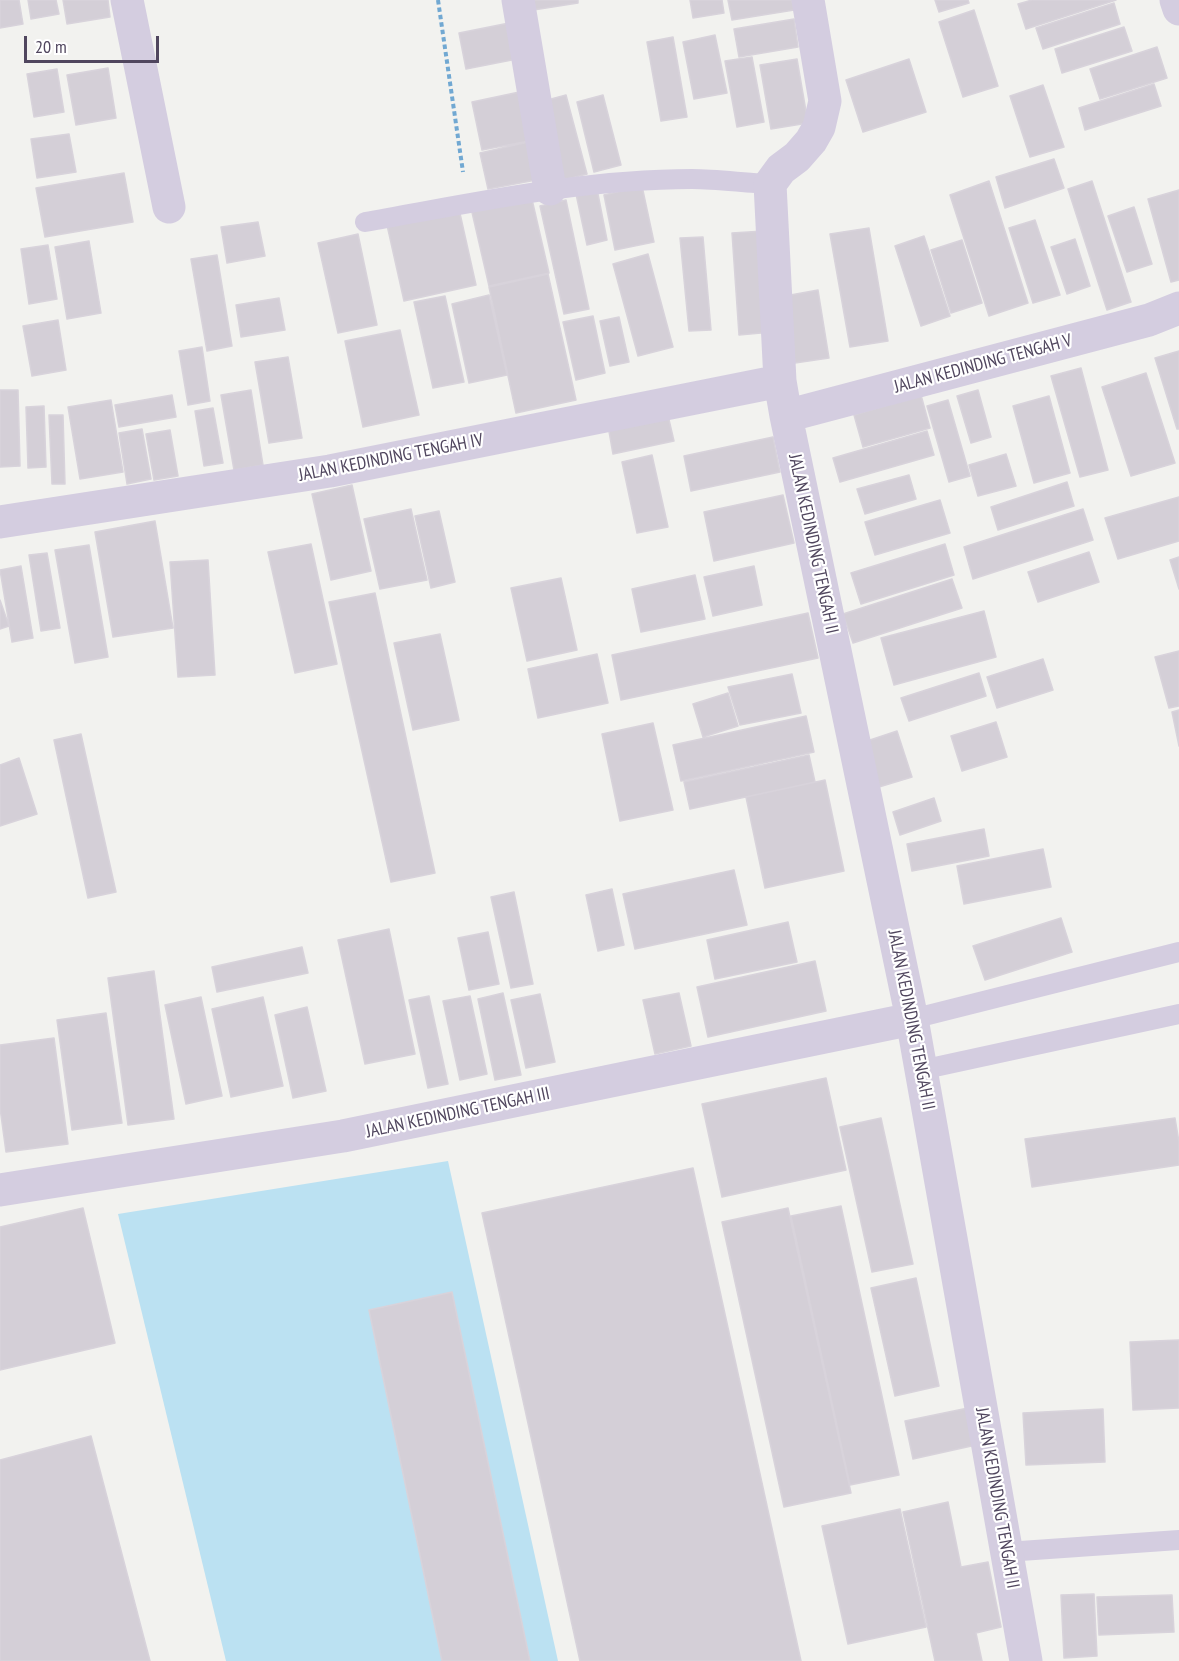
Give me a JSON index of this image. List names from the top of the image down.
{
  "streets": {
    "street": [
      "JALAN KEDINDING TENGAH V",
      "JALAN KEDINDING TENGAH IV",
      "JALAN KEDINDING TENGAH II",
      "JALAN KEDINDING TENGAH III"
    ]
  },
  "crossings": [
    ["JALAN KEDINDING TENGAH V", "JALAN KEDINDING TENGAH II"],
    ["JALAN KEDINDING TENGAH IV", "JALAN KEDINDING TENGAH II"],
    ["JALAN KEDINDING TENGAH II", "JALAN KEDINDING TENGAH III"]
  ],
  "scale_bar": "20 m"
}
